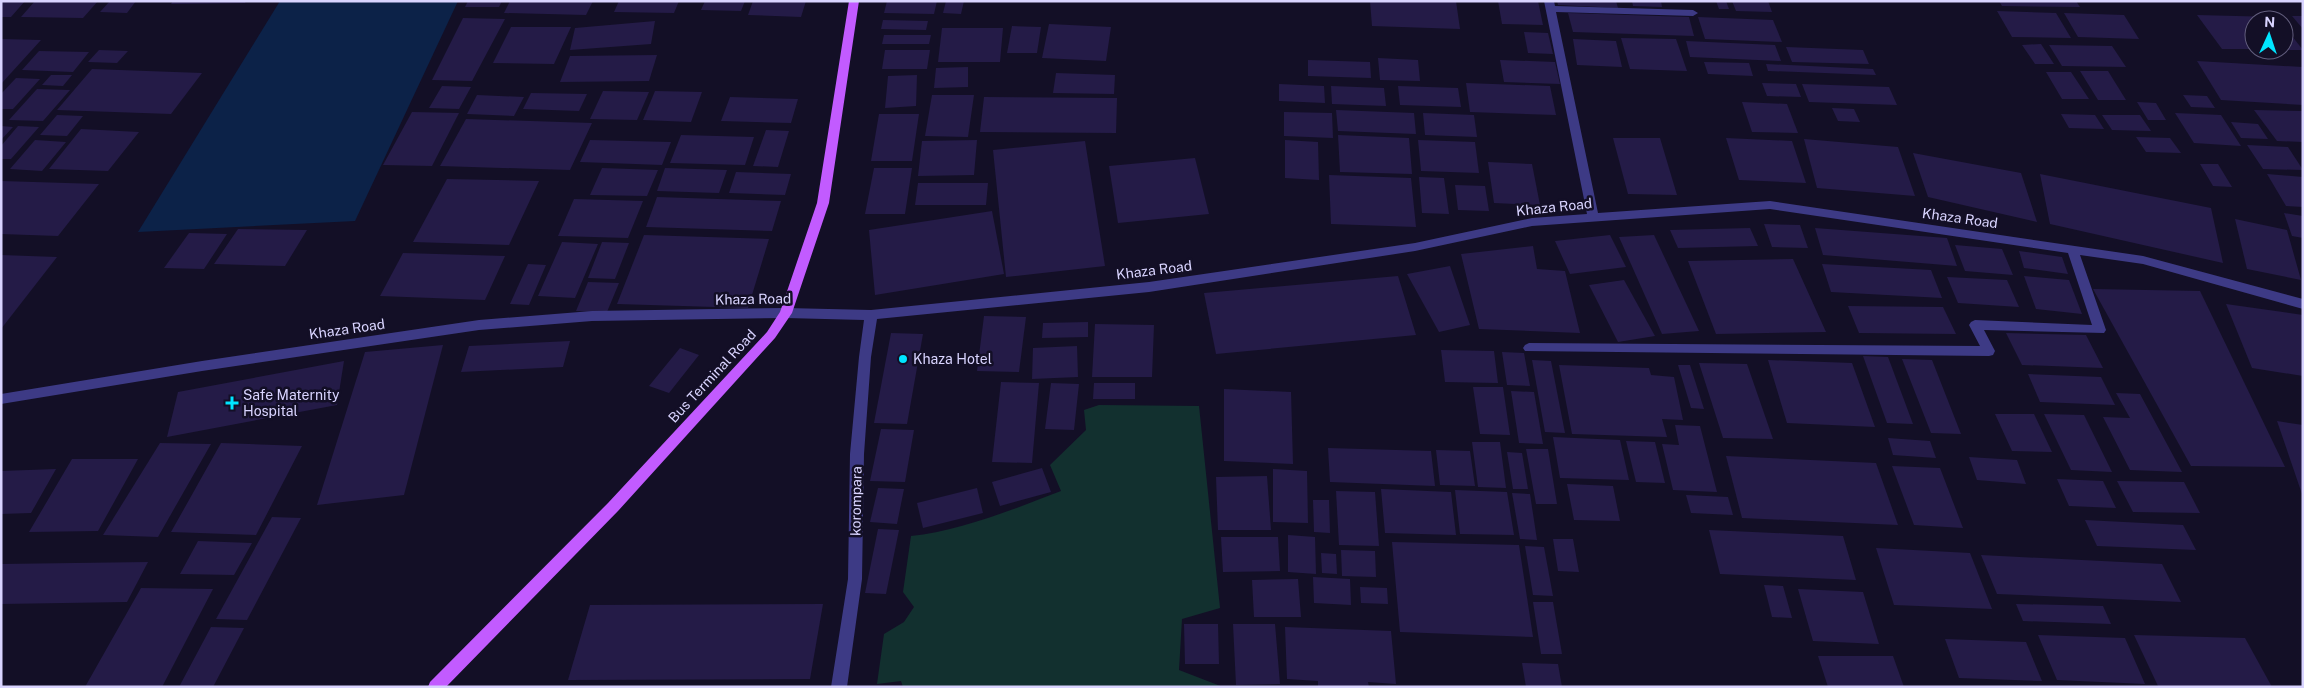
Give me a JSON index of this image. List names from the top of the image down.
{
  "streets": {
    "main road": ["Bus Terminal Road"],
    "street": ["Khaza Road", "korompara"]
  },
  "crossings": [
    ["Khaza Road", "Bus Terminal Road"],
    ["Khaza Road", "korompara"]
  ],
  "places": {
    "other": ["Khaza Hotel"],
    "health": ["Safe Maternity Hospital"]
  },
  "north": "top"
}
